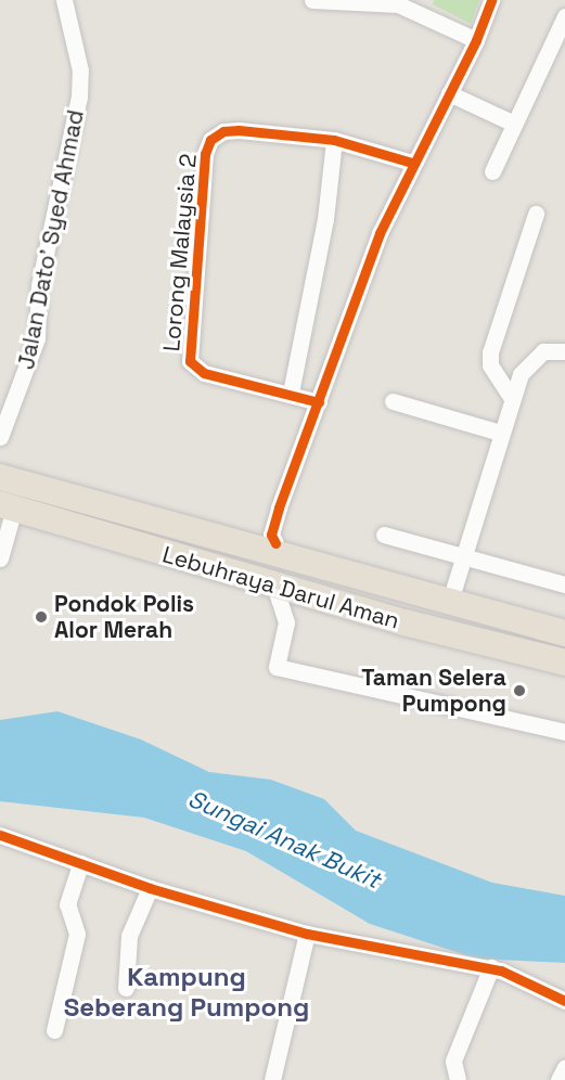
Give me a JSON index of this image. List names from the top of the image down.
{
  "streets": {
    "highway": ["Lebuhraya Darul Aman"],
    "street": ["Jalan Dato' Syed Ahmad", "Lorong Malaysia 2"]
  },
  "districts": ["Kampung Seberang Pumpong"],
  "water": ["Sungai Anak Bukit"],
  "places": ["Pondok Polis Alor Merah", "Taman Selera Pumpong"]
}
